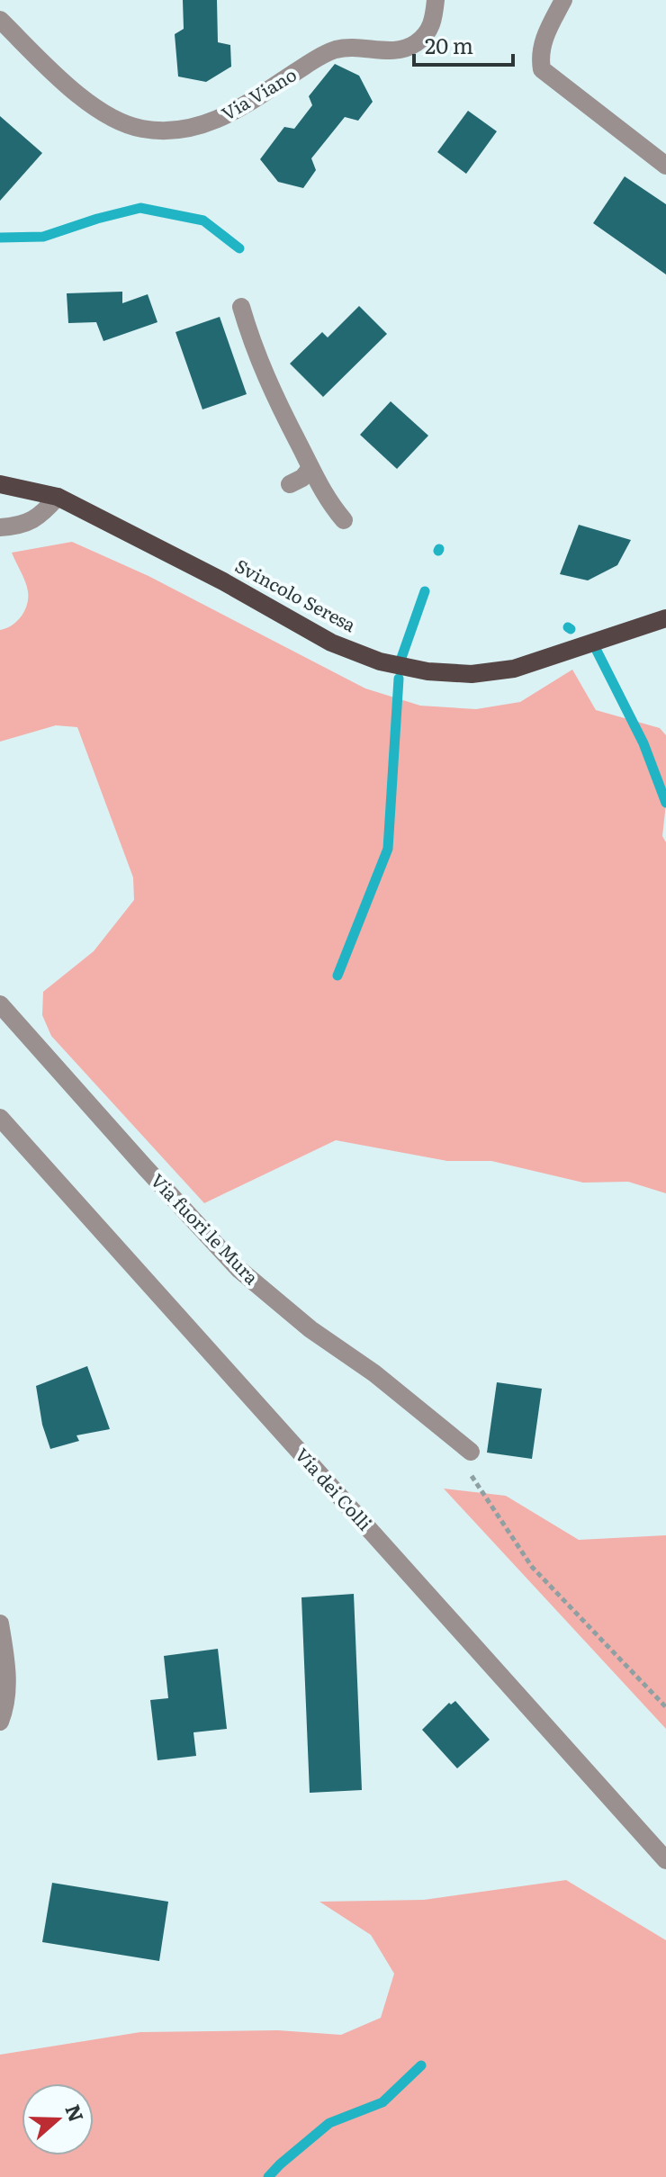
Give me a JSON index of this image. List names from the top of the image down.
{
  "streets": {
    "main road": ["Svincolo Seresa"],
    "street": ["Via Viano", "Via fuori le Mura", "Via dei Colli"]
  },
  "scale_bar": "20 m",
  "north": "right"
}
